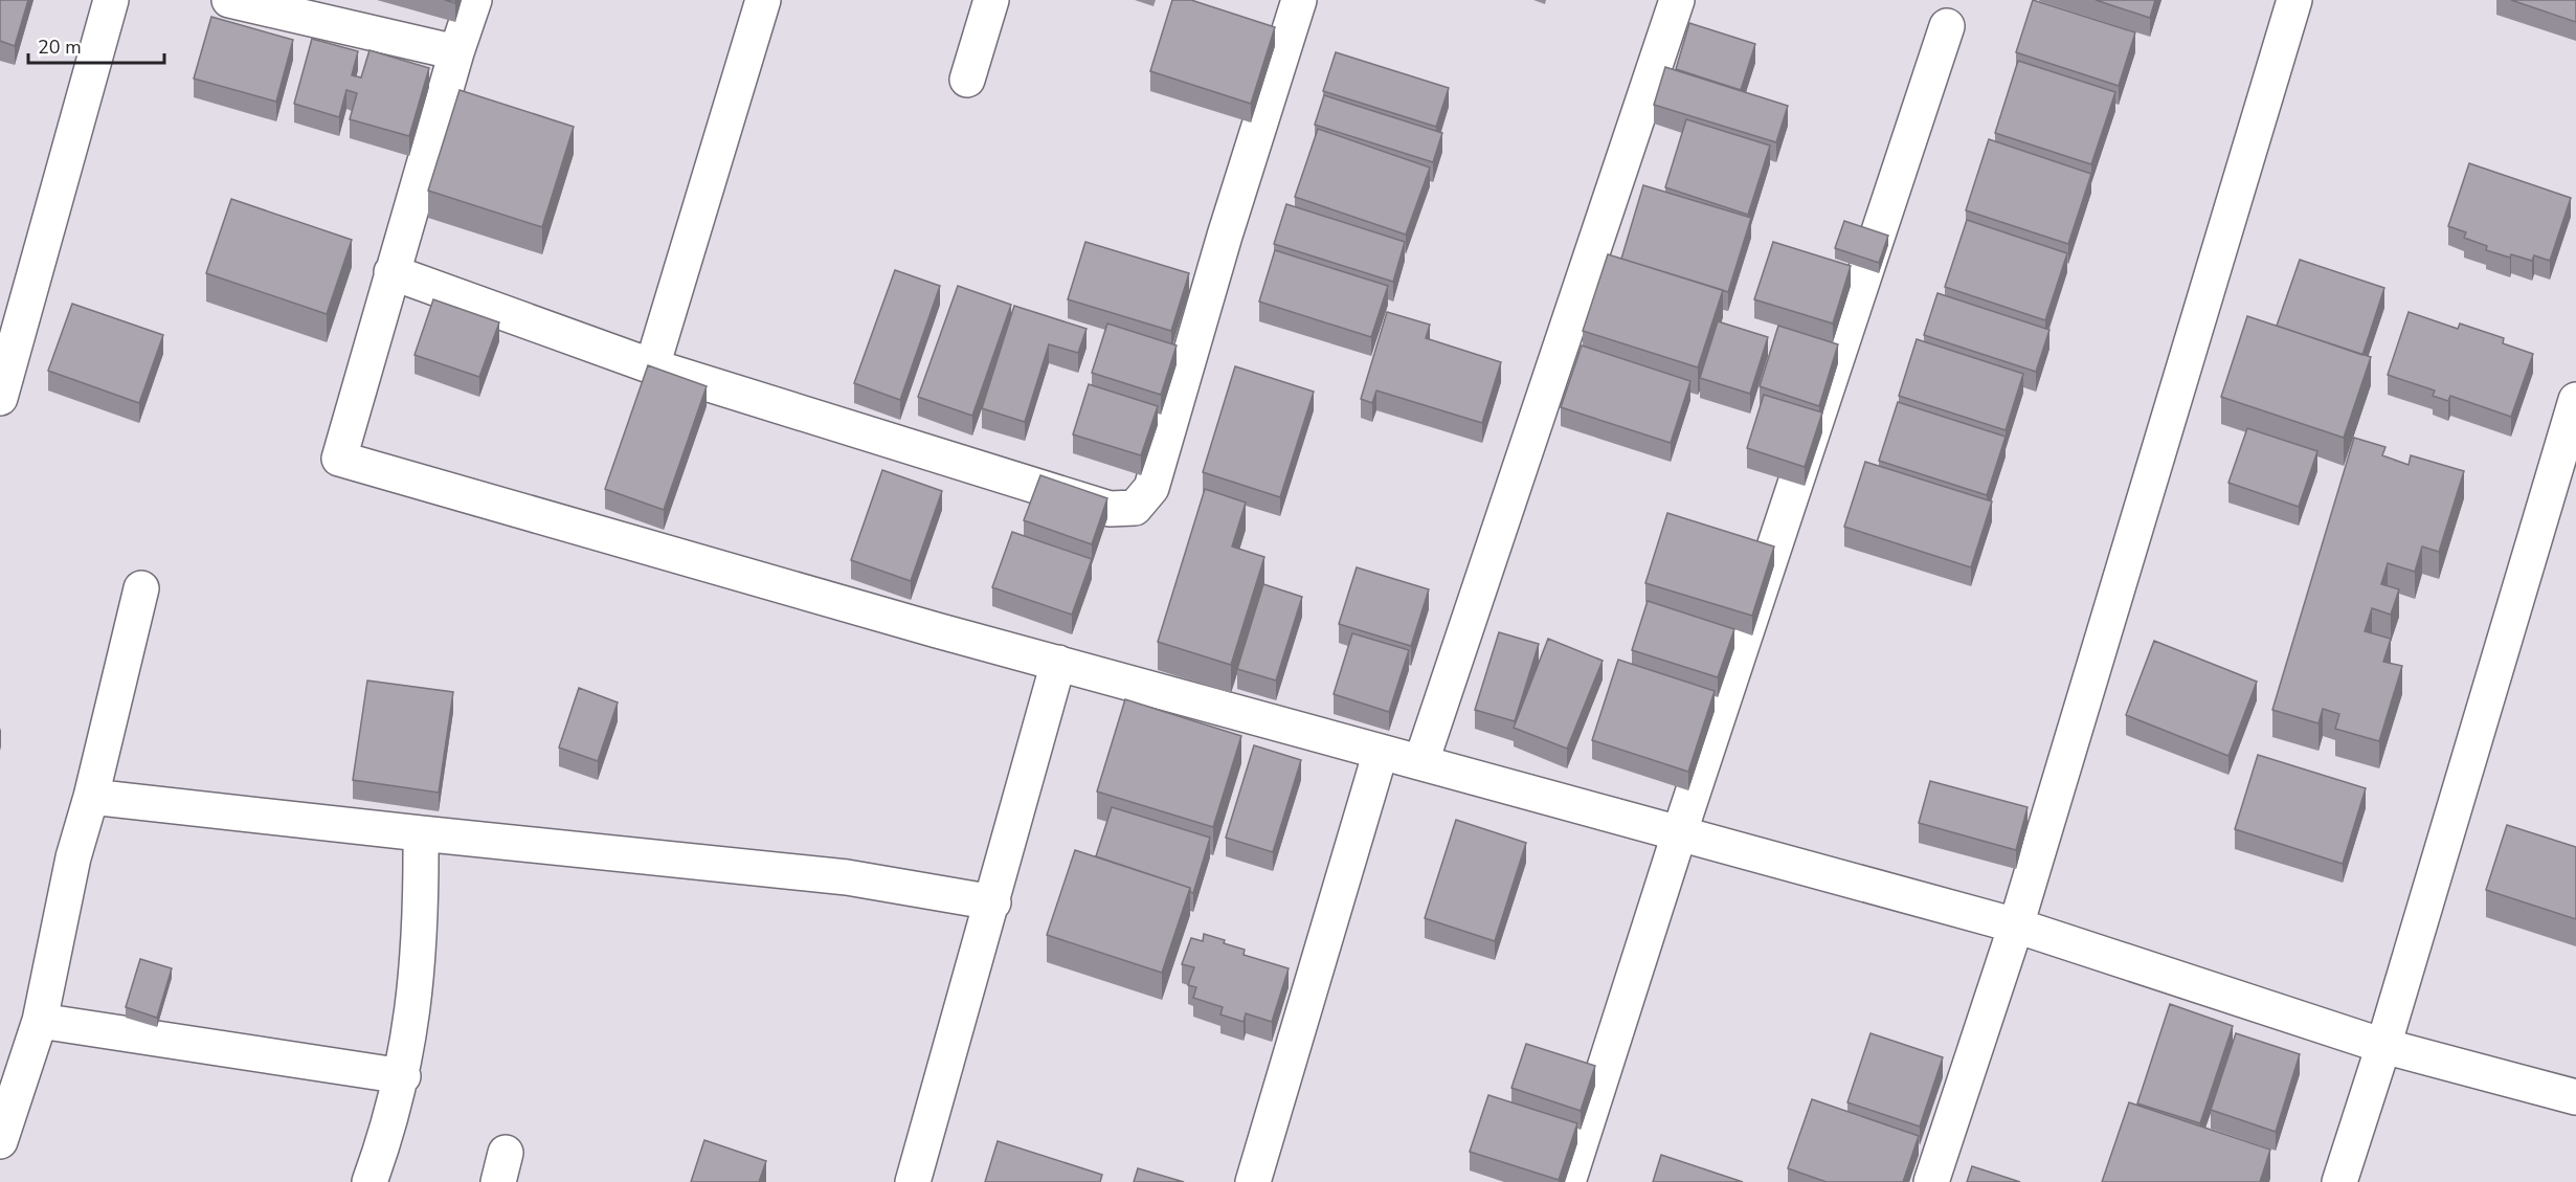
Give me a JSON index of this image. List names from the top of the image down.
{
  "scale_bar": "20 m"
}
